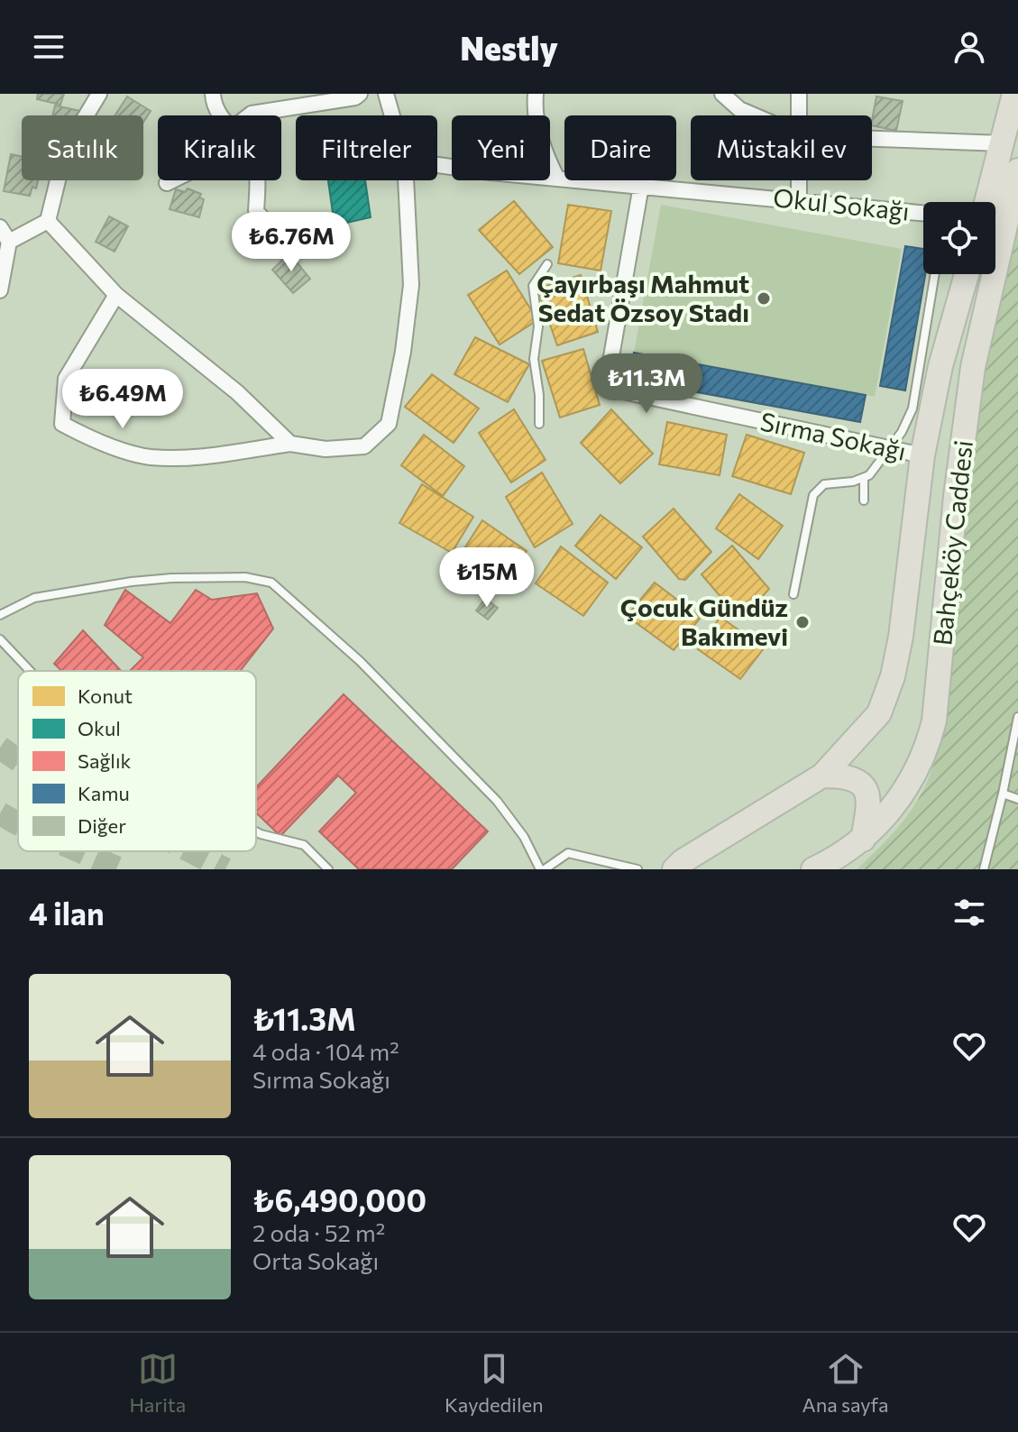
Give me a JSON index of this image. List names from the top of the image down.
{
  "streets": {
    "main road": ["Bahçeköy Caddesi"],
    "street": ["Okul Sokağı", "Sırma Sokağı"]
  },
  "crossings": [
    ["Okul Sokağı", "Sırma Sokağı"],
    ["Sırma Sokağı", "Bahçeköy Caddesi"]
  ],
  "places": ["Çayırbaşı Mahmut Sedat Özsoy Stadı", "Çocuk Gündüz Bakımevi"],
  "legend": [
    "Konut",
    "Okul",
    "Sağlık",
    "Kamu",
    "Diğer"
  ],
  "page": {
    "header": "Nestly",
    "chip": [
      "Satılık",
      "Kiralık",
      "Filtreler",
      "Yeni",
      "Daire",
      "Müstakil ev"
    ],
    "price": [
      "₺6.76M",
      "₺11.3M",
      "₺6.49M",
      "₺15M"
    ],
    "heading": "4 ilan",
    "list": [
      {
        "name": "₺11.3M",
        "note": "4 oda · 104 m² · Sırma Sokağı"
      },
      {
        "name": "₺6,490,000",
        "note": "2 oda · 52 m² · Orta Sokağı"
      }
    ],
    "tabs": ["Harita", "Kaydedilen", "Ana sayfa"]
  }
}
